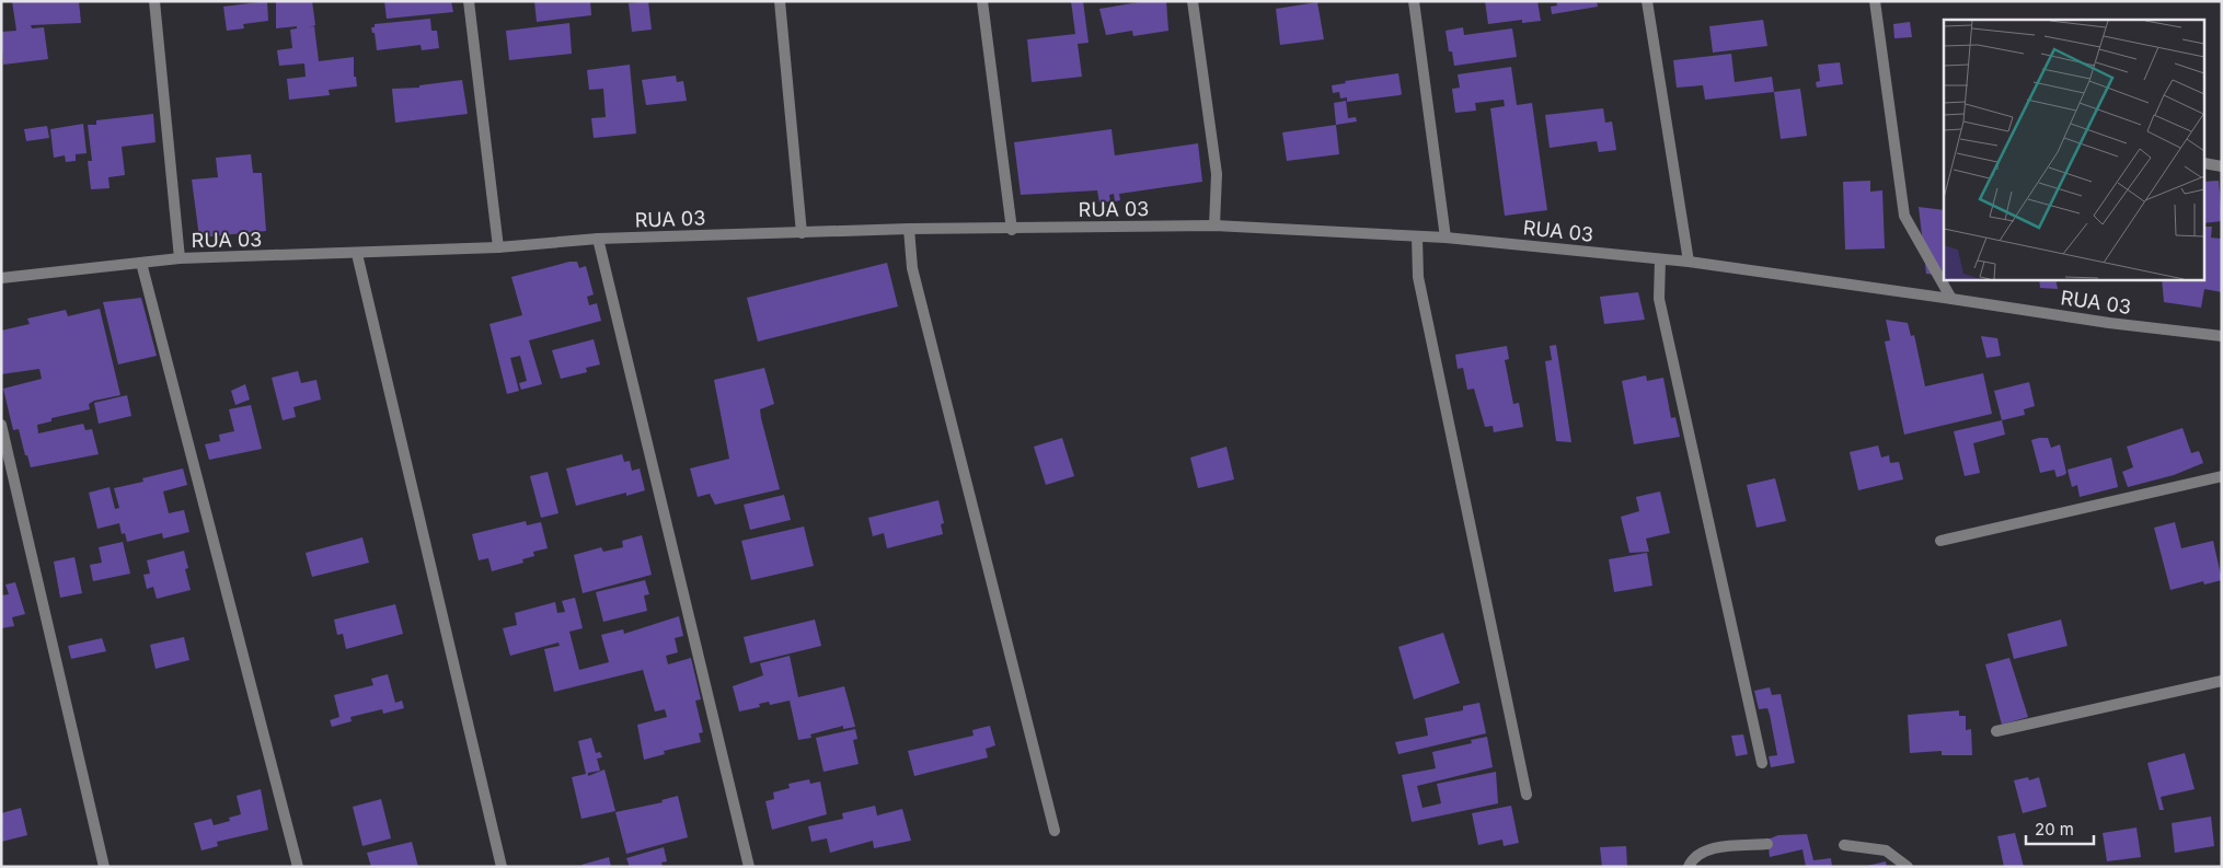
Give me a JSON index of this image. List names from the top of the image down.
{
  "streets": {
    "street": ["RUA 03"]
  },
  "scale_bar": "20 m"
}
